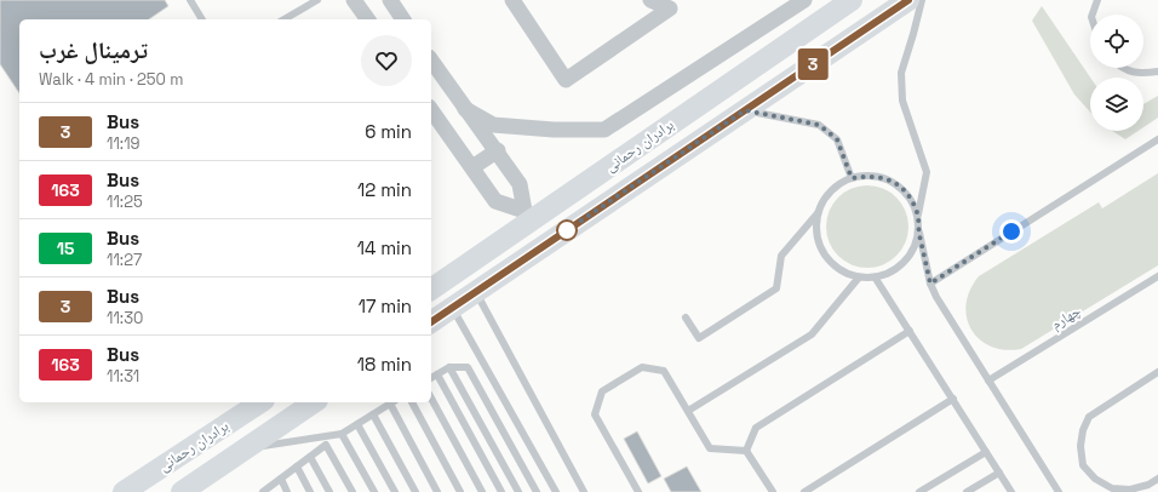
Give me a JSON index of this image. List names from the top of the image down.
{
  "streets": {
    "main road": ["برادران رحمانی"],
    "lane": ["چهارم"]
  },
  "lines": ["bus line 3"],
  "page": {
    "on_map": "3",
    "heading": ["ترمینال غرب", "Walk · 4 min · 250 m"],
    "list": [
      {
        "mark": "3",
        "name": "Bus",
        "note": "11:19",
        "value": "6 min"
      },
      {
        "mark": "163",
        "name": "Bus",
        "note": "11:25",
        "value": "12 min"
      },
      {
        "mark": "15",
        "name": "Bus",
        "note": "11:27",
        "value": "14 min"
      },
      {
        "mark": "3",
        "name": "Bus",
        "note": "11:30",
        "value": "17 min"
      },
      {
        "mark": "163",
        "name": "Bus",
        "note": "11:31",
        "value": "18 min"
      }
    ]
  }
}
